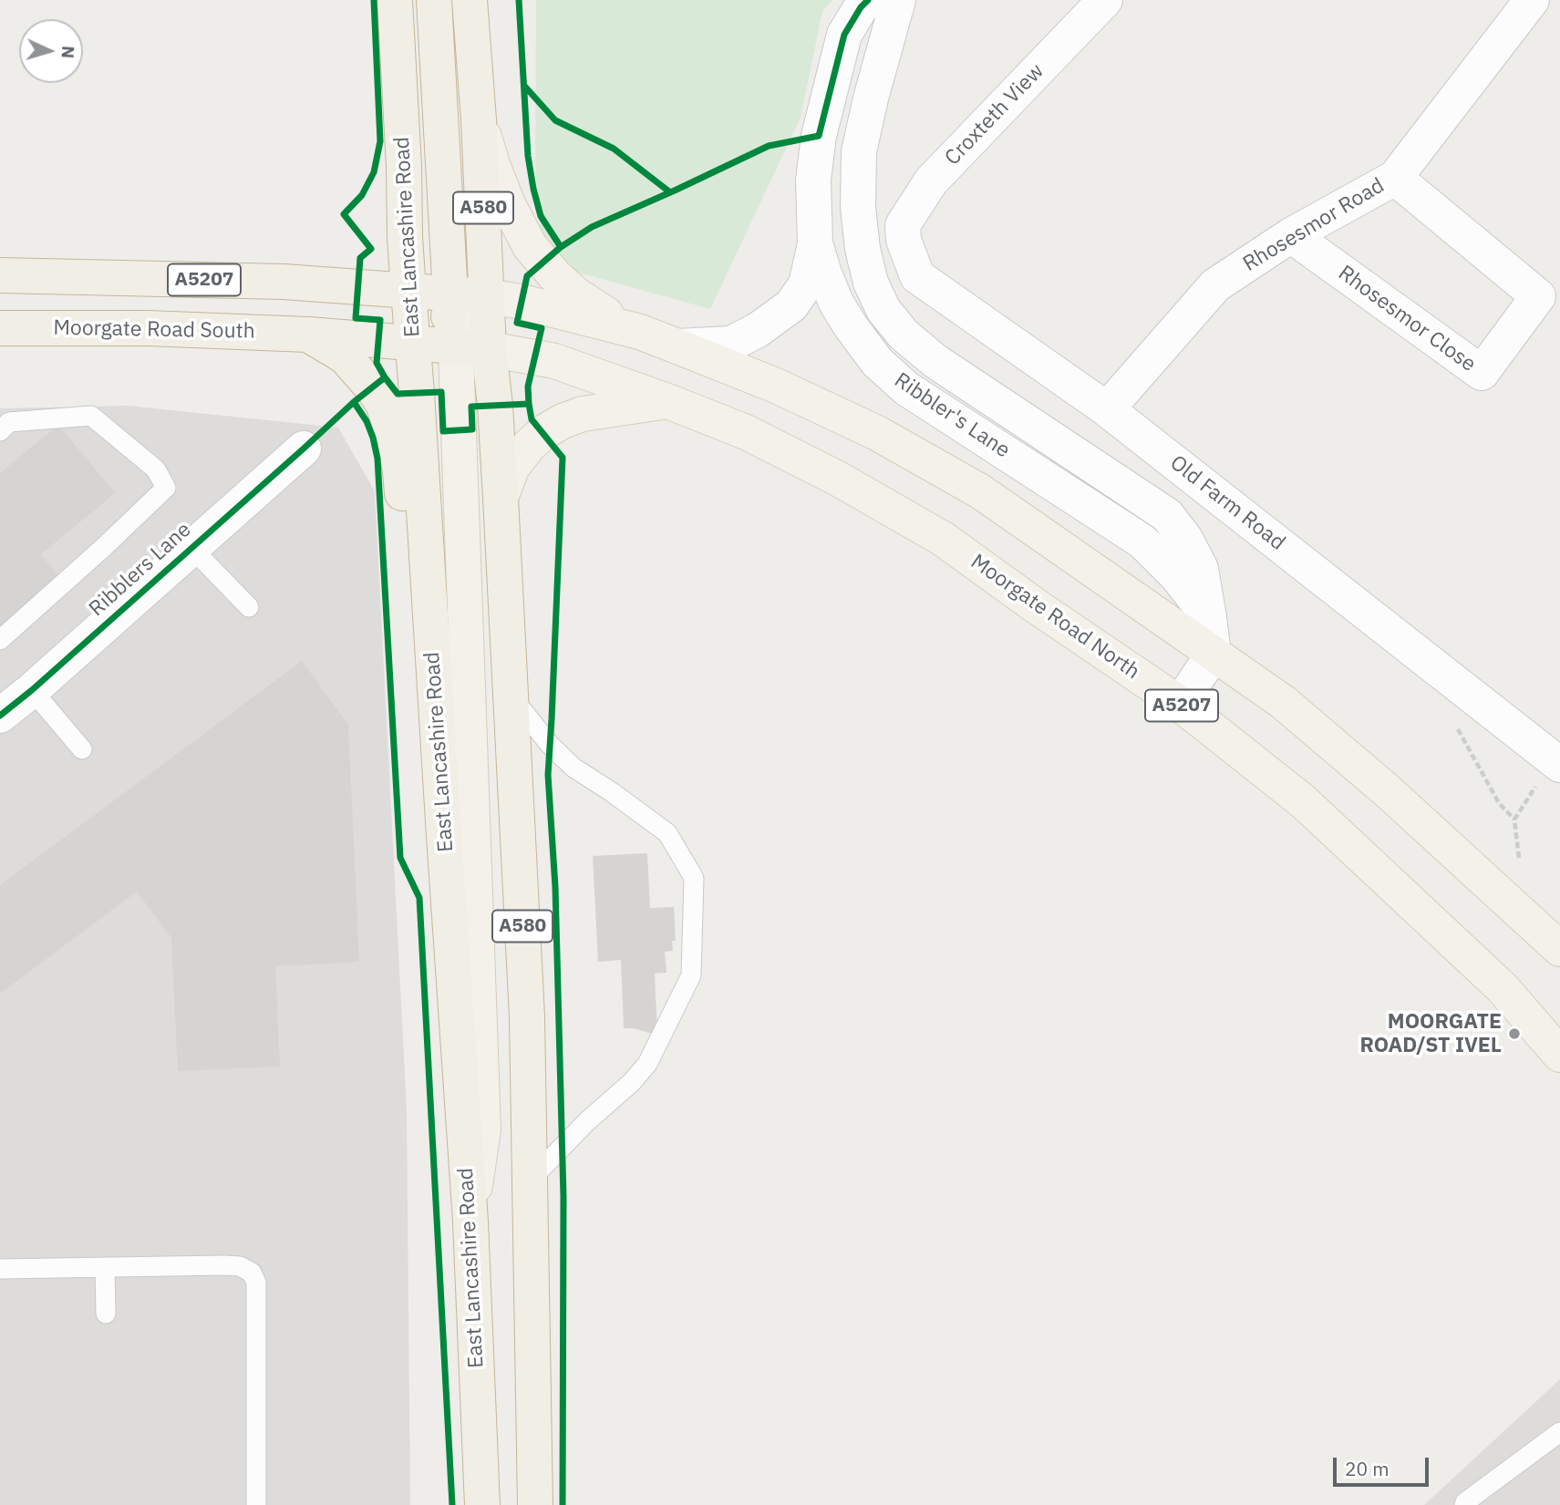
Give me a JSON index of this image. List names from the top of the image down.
{
  "streets": {
    "highway": [
      "A580",
      "East Lancashire Road",
      "A5207",
      "Moorgate Road South"
    ],
    "main road": ["Moorgate Road North"],
    "street": [
      "Croxteth View",
      "Rhosesmor Road",
      "Rhosesmor Close",
      "Ribbler's Lane",
      "Old Farm Road",
      "Ribblers Lane"
    ]
  },
  "crossings": [
    ["Croxteth View", "Old Farm Road"],
    ["A580", "A5207"],
    ["A580", "Moorgate Road North"],
    ["Rhosesmor Road", "Rhosesmor Close"],
    ["Rhosesmor Road", "Old Farm Road"],
    ["East Lancashire Road", "A5207"],
    ["A5207", "Moorgate Road South"],
    ["A5207", "Ribbler's Lane"],
    ["A5207", "Moorgate Road North"]
  ],
  "places": ["MOORGATE ROAD/ST IVEL"],
  "scale_bar": "20 m",
  "north": "right"
}
